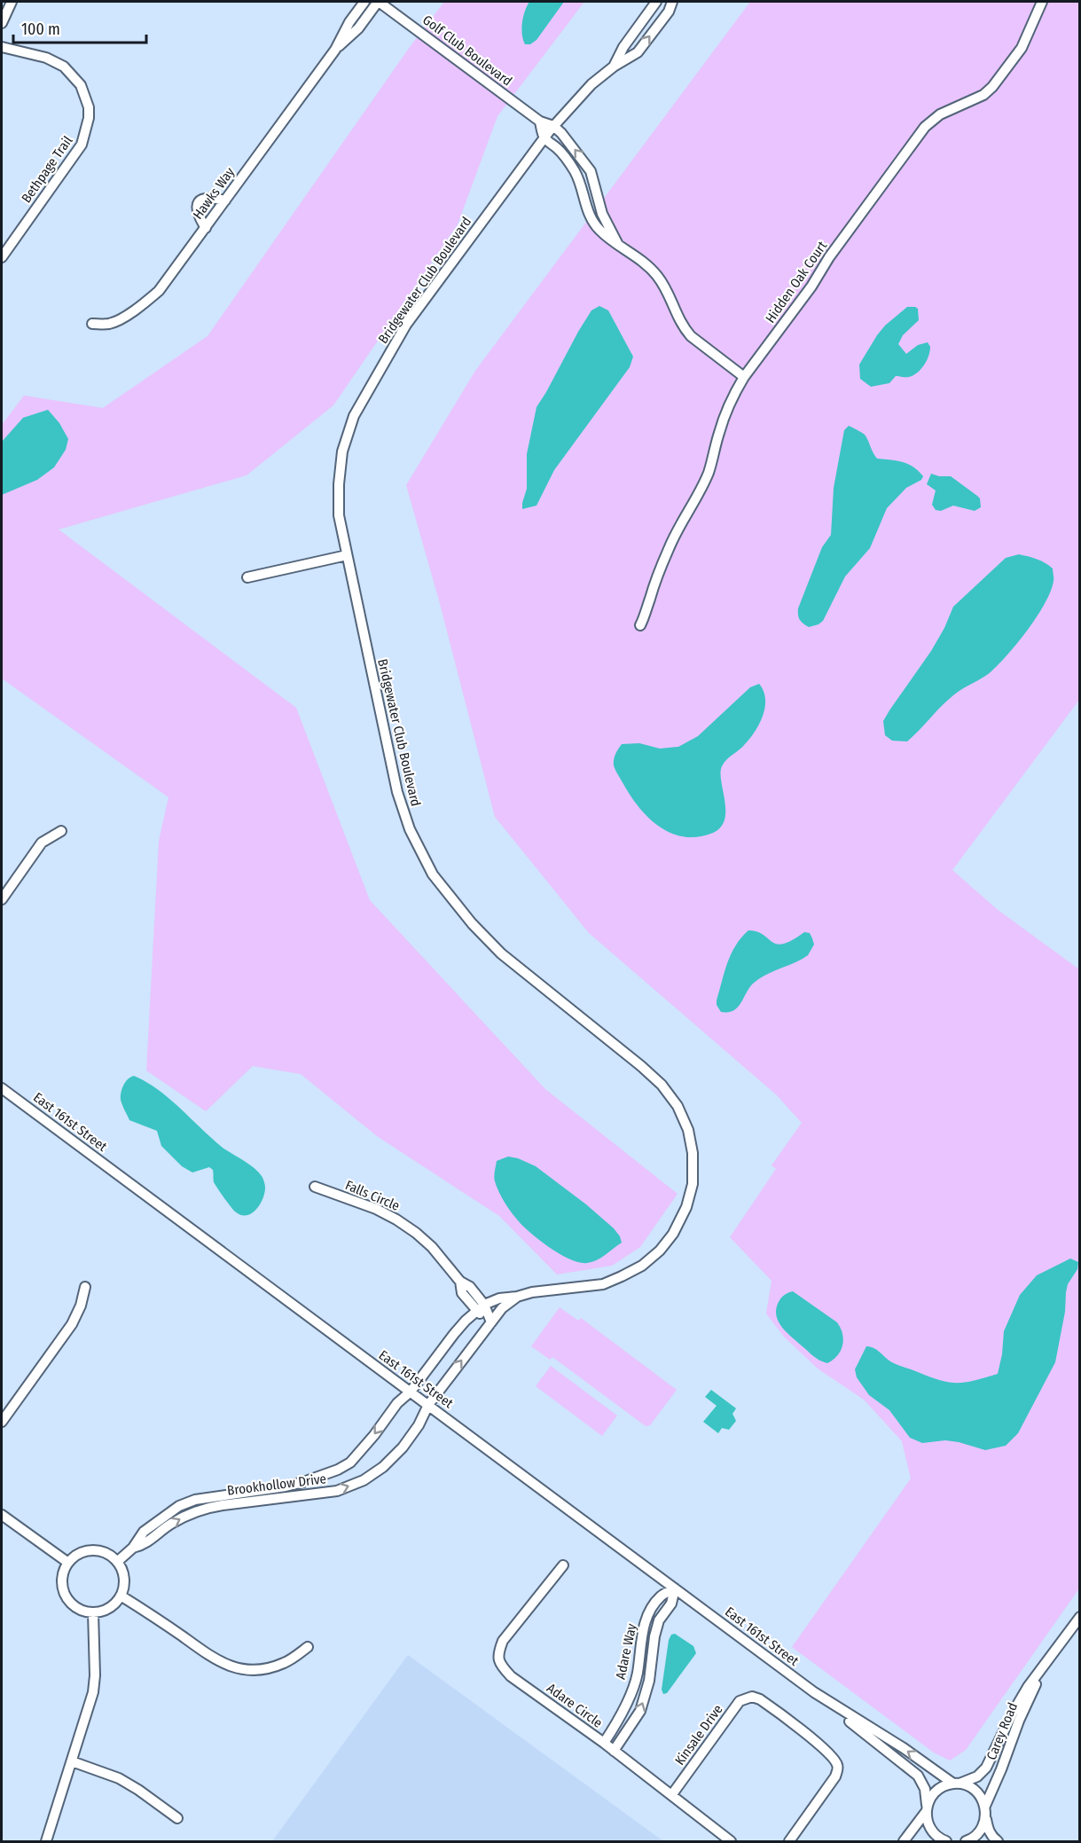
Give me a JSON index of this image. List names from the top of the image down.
{
  "streets": {
    "street": [
      "Golf Club Boulevard",
      "Bethpage Trail",
      "Hawks Way",
      "Bridgewater Club Boulevard",
      "Hidden Oak Court",
      "East 161st Street",
      "Falls Circle",
      "Brookhollow Drive",
      "Adare Way",
      "Adare Circle",
      "Carey Road",
      "Kinsale Drive"
    ]
  },
  "crossings": [
    ["Golf Club Boulevard", "Hawks Way"],
    ["Golf Club Boulevard", "Bridgewater Club Boulevard"],
    ["Bridgewater Club Boulevard", "East 161st Street"],
    ["Bridgewater Club Boulevard", "Falls Circle"],
    ["Bridgewater Club Boulevard", "Brookhollow Drive"],
    ["East 161st Street", "Brookhollow Drive"],
    ["East 161st Street", "Adare Way"],
    ["East 161st Street", "Carey Road"],
    ["Adare Way", "Adare Circle"],
    ["Adare Circle", "Kinsale Drive"]
  ],
  "scale_bar": "100 m"
}
